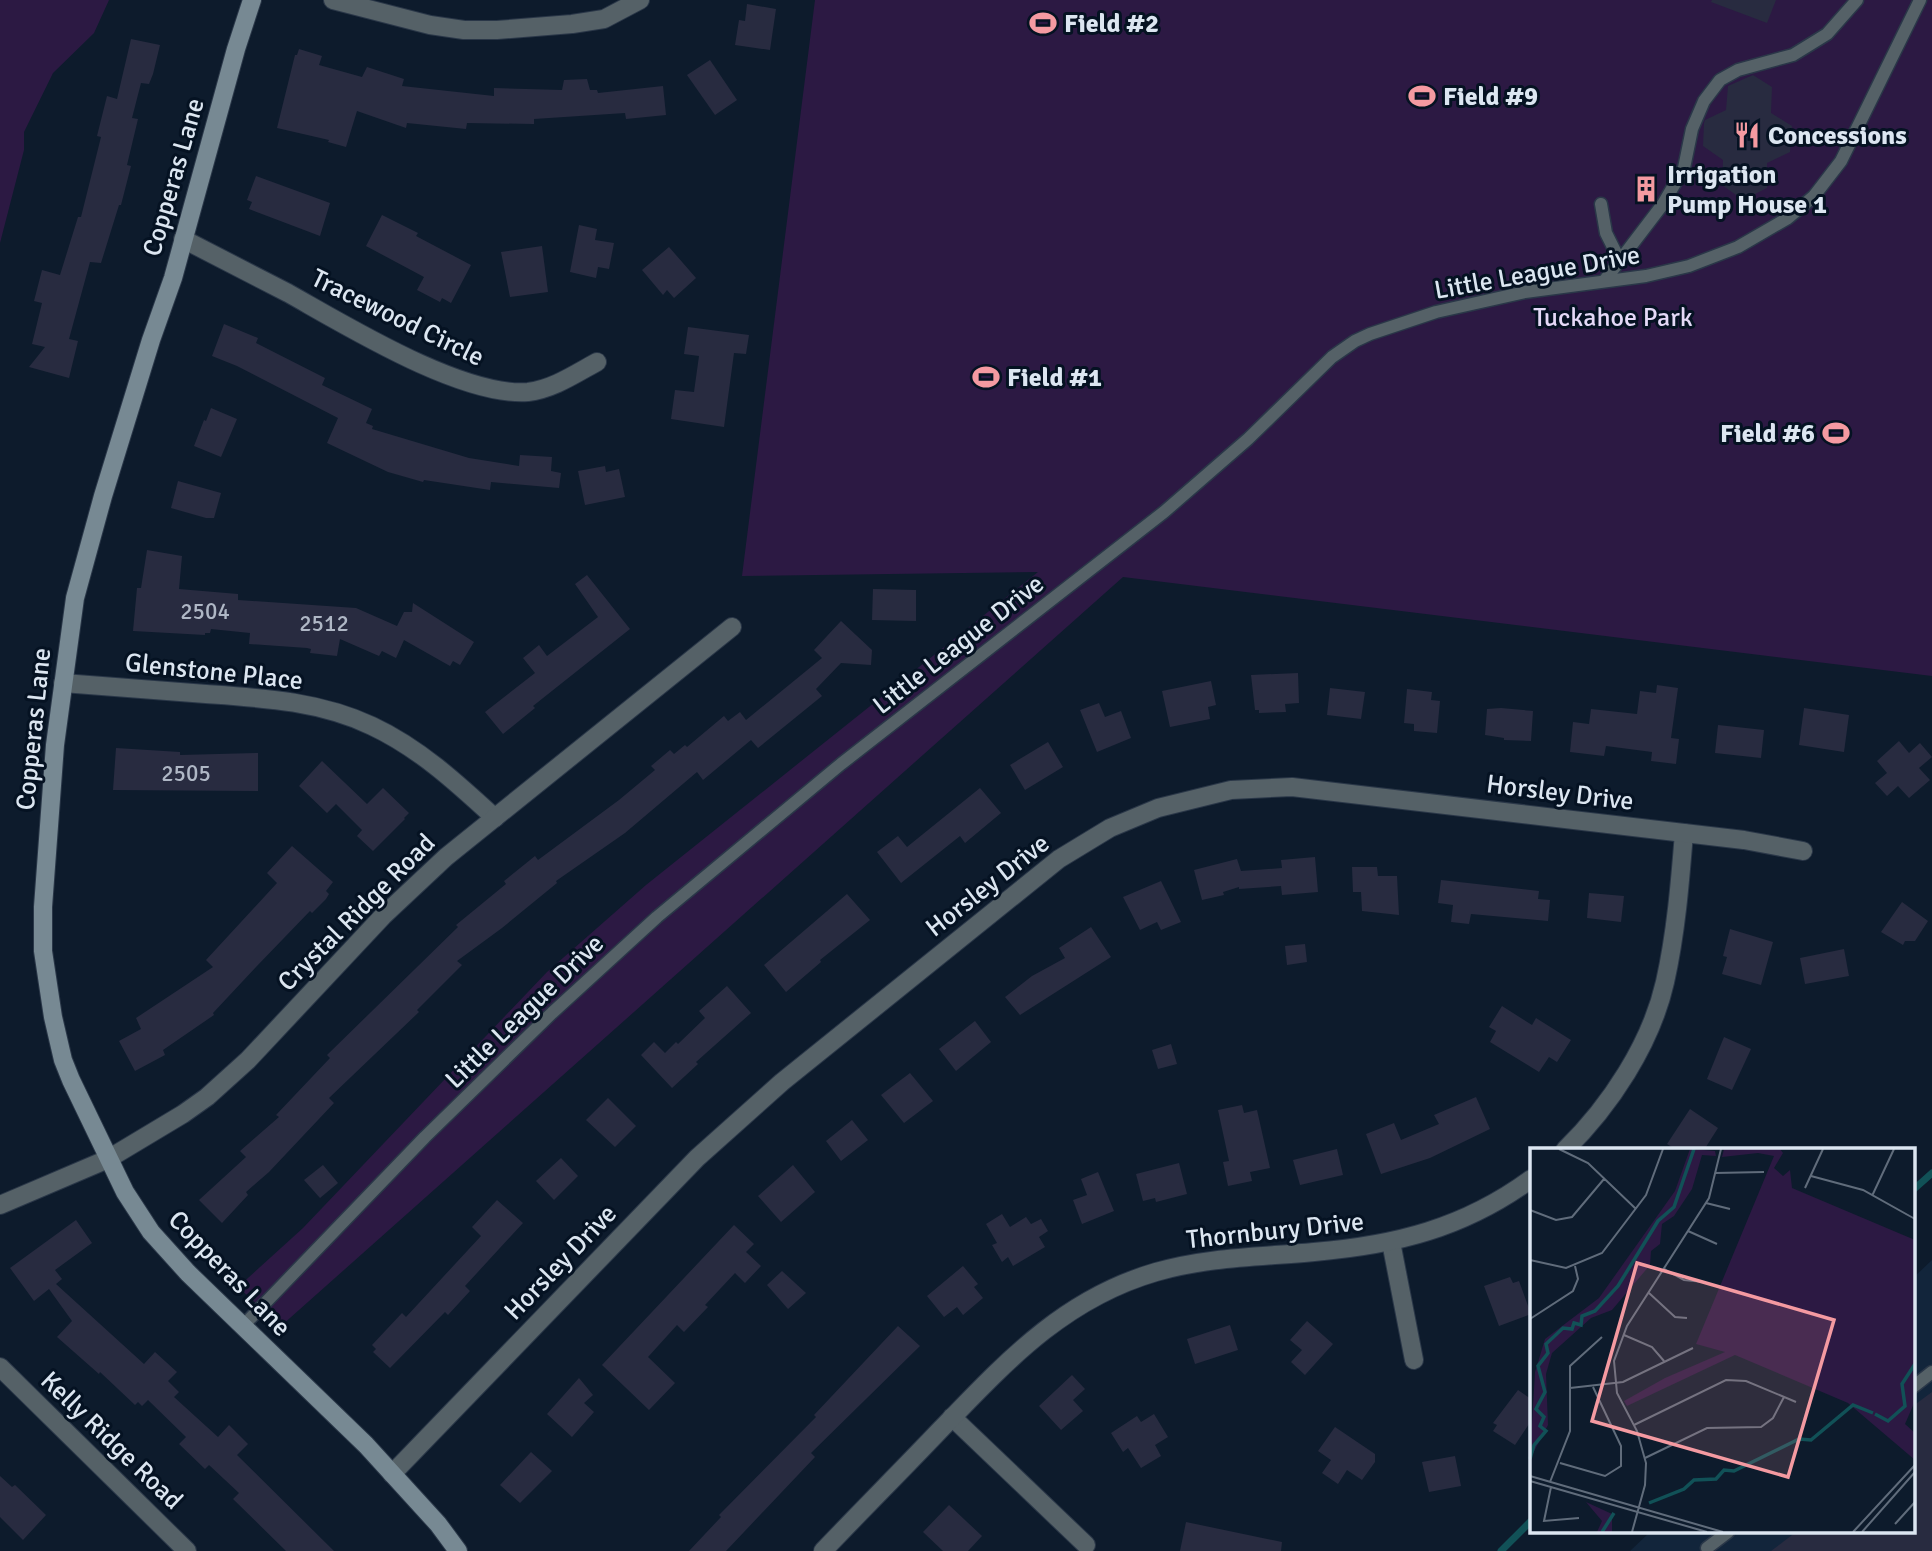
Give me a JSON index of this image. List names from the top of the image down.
{
  "streets": {
    "street": [
      "Copperas Lane",
      "Tracewood Circle",
      "Glenstone Place",
      "Horsley Drive",
      "Crystal Ridge Road",
      "Thornbury Drive",
      "Kelly Ridge Road"
    ],
    "lane": ["Little League Drive"]
  },
  "crossings": [
    ["Copperas Lane", "Little League Drive"],
    ["Copperas Lane", "Tracewood Circle"],
    ["Copperas Lane", "Glenstone Place"],
    ["Copperas Lane", "Horsley Drive"],
    ["Copperas Lane", "Crystal Ridge Road"],
    ["Glenstone Place", "Crystal Ridge Road"]
  ],
  "parks": ["Tuckahoe Park"],
  "places": {
    "sports": [
      "Field #2",
      "Field #9",
      "Field #1",
      "Field #6"
    ],
    "restaurant": ["Concessions"],
    "building": ["Irrigation Pump House 1"]
  },
  "house_numbers": ["2504", "2512", "2505"]
}
